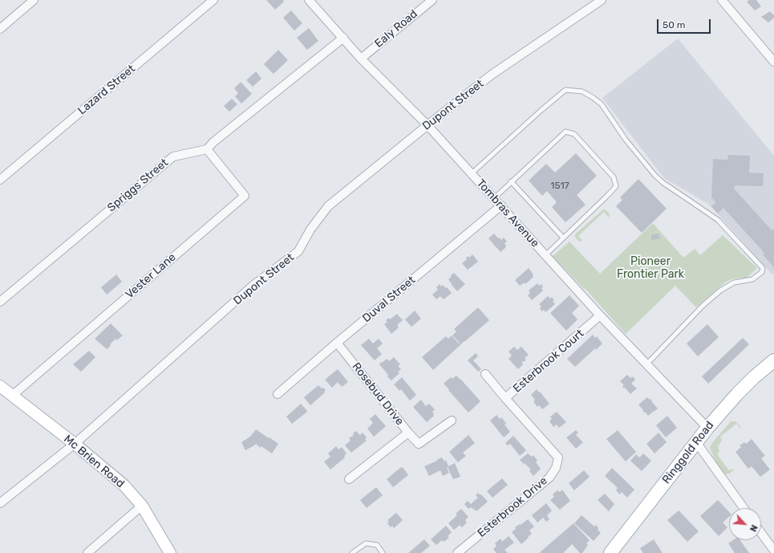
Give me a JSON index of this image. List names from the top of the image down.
{
  "streets": {
    "main road": ["Ringgold Road", "Mc Brien Road"],
    "street": [
      "Ealy Road",
      "Lazard Street",
      "Dupont Street",
      "Spriggs Street",
      "Tombras Avenue",
      "Vester Lane",
      "Duval Street",
      "Esterbrook Court",
      "Rosebud Drive",
      "Esterbrook Drive"
    ]
  },
  "crossings": [
    ["Ealy Road", "Tombras Avenue"],
    ["Dupont Street", "Tombras Avenue"],
    ["Dupont Street", "Mc Brien Road"],
    ["Spriggs Street", "Vester Lane"],
    ["Tombras Avenue", "Duval Street"],
    ["Tombras Avenue", "Esterbrook Court"],
    ["Tombras Avenue", "Ringgold Road"],
    ["Vester Lane", "Mc Brien Road"],
    ["Duval Street", "Rosebud Drive"],
    ["Esterbrook Court", "Esterbrook Drive"]
  ],
  "parks": ["Pioneer Frontier Park"],
  "house_numbers": ["1517"],
  "scale_bar": "50 m",
  "north": "bottom right"
}
